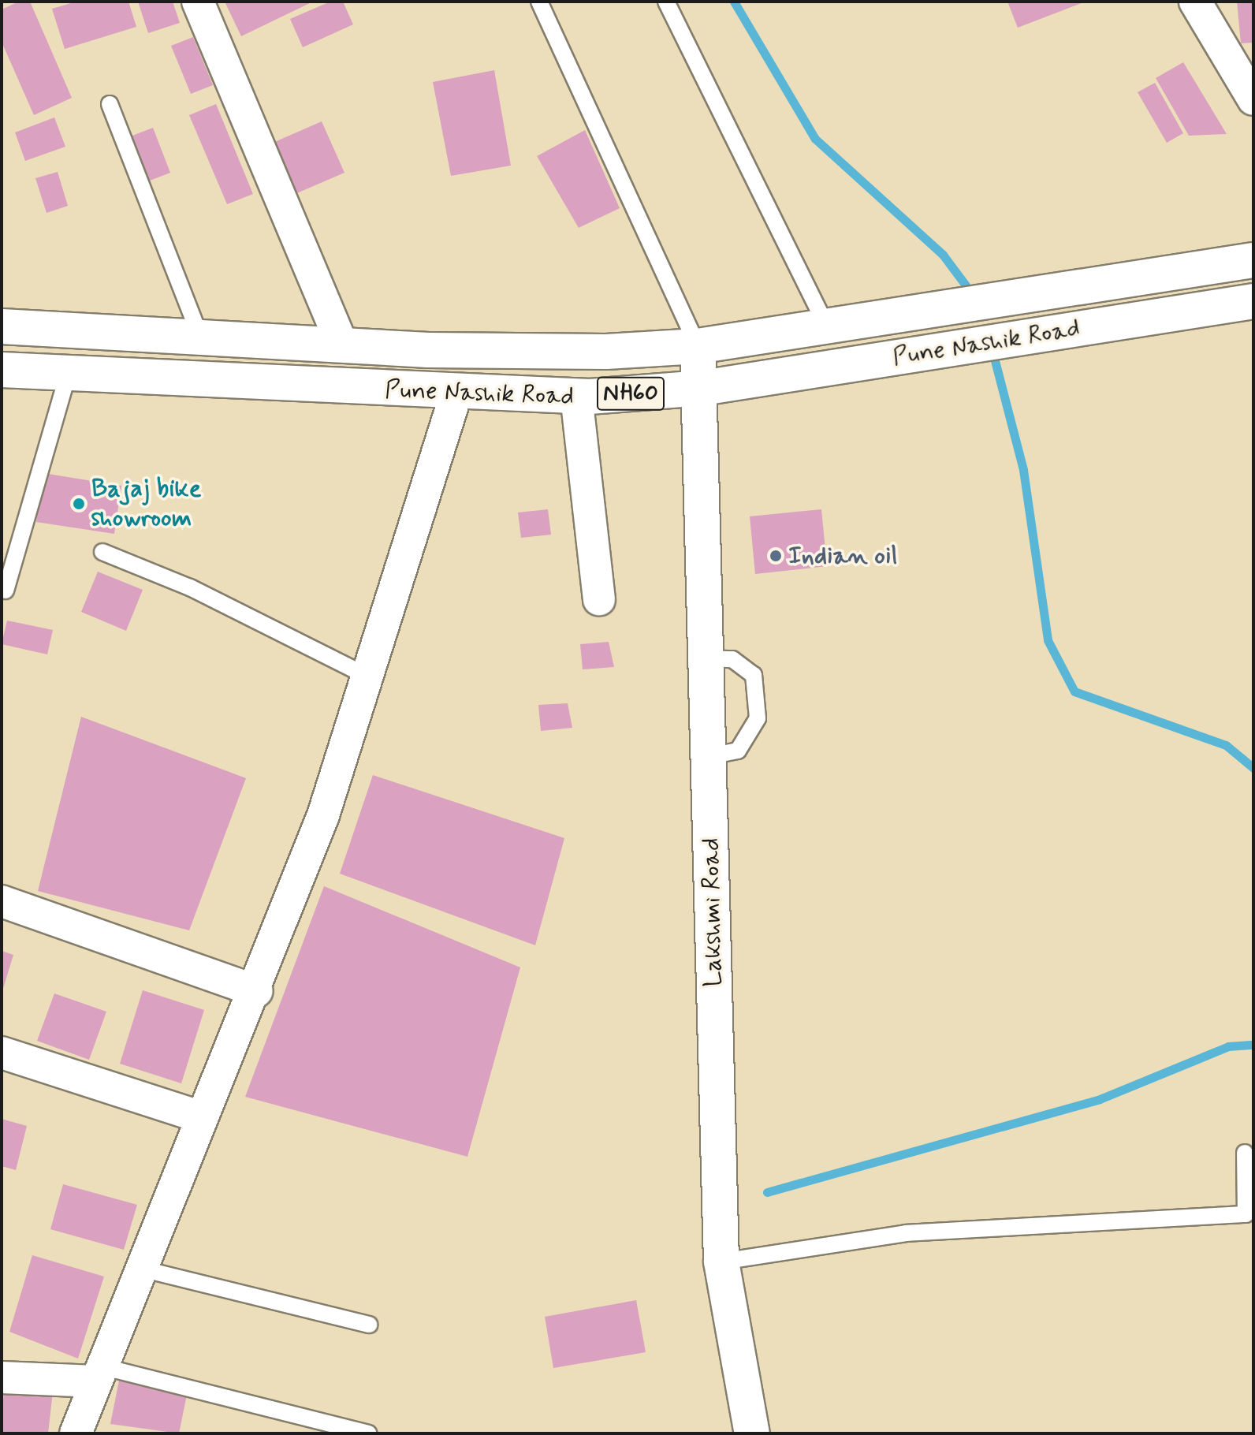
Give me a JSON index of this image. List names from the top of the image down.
{
  "streets": {
    "main road": ["Pune Nashik Road", "NH60", "Lakshmi Road"]
  },
  "crossings": [
    ["Pune Nashik Road", "Lakshmi Road"]
  ],
  "places": ["Bajaj bike showroom", "Indian oil"]
}
